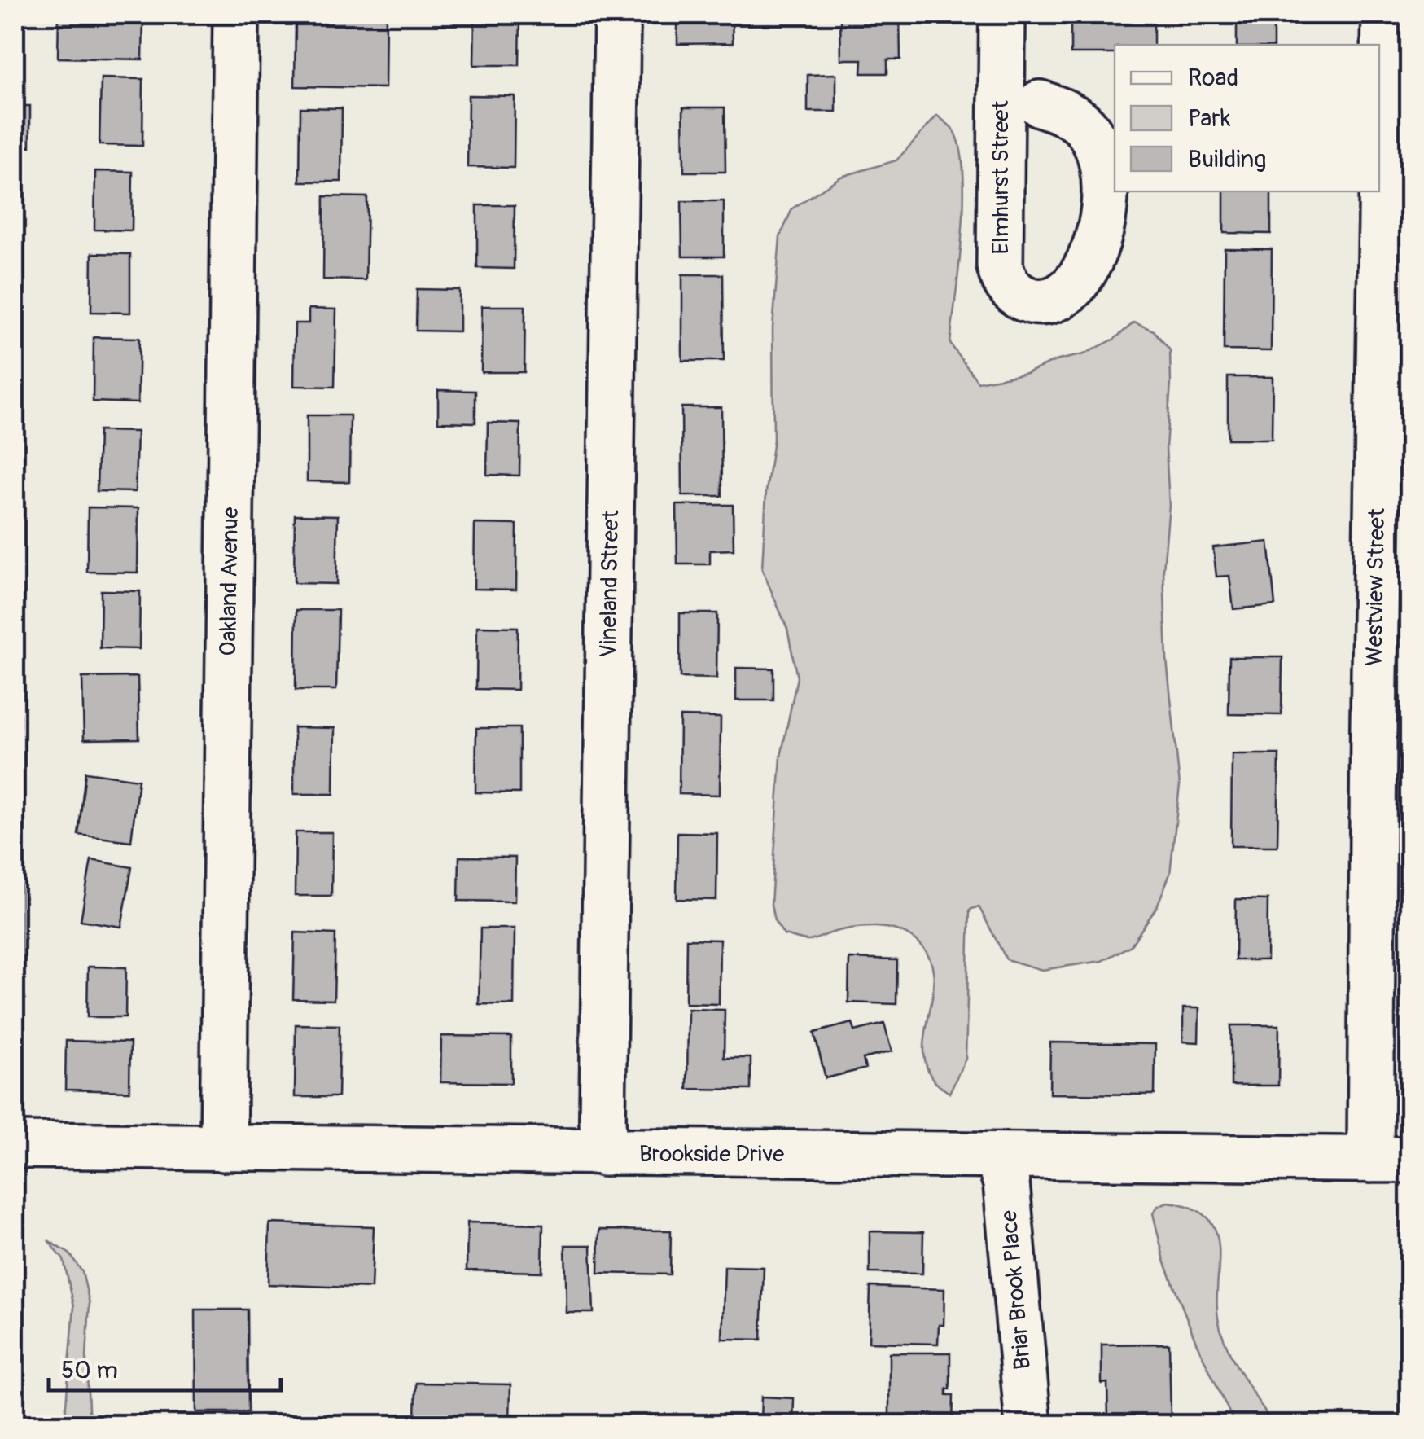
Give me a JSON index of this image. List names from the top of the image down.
{
  "streets": {
    "street": [
      "Elmhurst Street",
      "Oakland Avenue",
      "Vineland Street",
      "Westview Street",
      "Brookside Drive",
      "Briar Brook Place"
    ]
  },
  "crossings": [
    ["Oakland Avenue", "Brookside Drive"],
    ["Vineland Street", "Brookside Drive"],
    ["Westview Street", "Brookside Drive"],
    ["Brookside Drive", "Briar Brook Place"]
  ],
  "legend": ["Road", "Park", "Building"],
  "scale_bar": "50 m"
}
